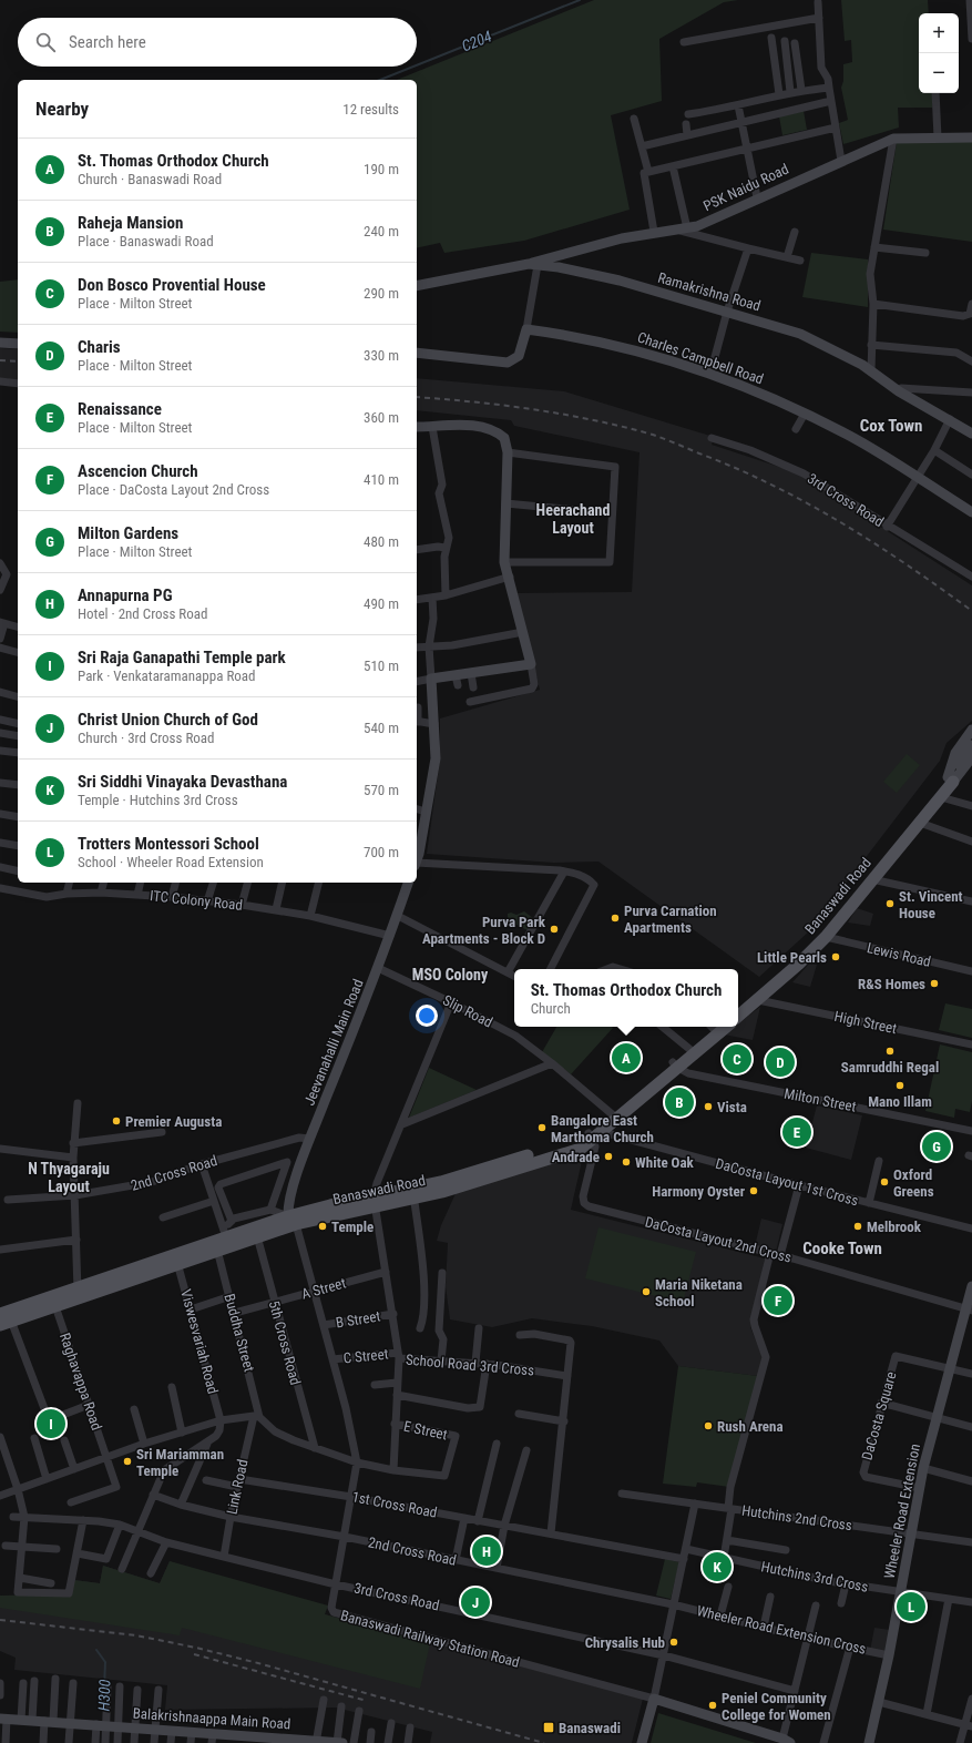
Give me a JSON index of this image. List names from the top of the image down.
{
  "streets": {
    "main road": ["Banaswadi Road"],
    "street": [
      "PSK Naidu Road",
      "Ramakrishna Road",
      "Charles Campbell Road",
      "3rd Cross Road",
      "ITC Colony Road",
      "Lewis Road",
      "Slip Road",
      "High Street",
      "Jeevanahalli Main Road",
      "Milton Street",
      "2nd Cross Road",
      "DaCosta Layout 1st Cross",
      "DaCosta Layout 2nd Cross",
      "A Street",
      "B Street",
      "Buddha Street",
      "Viswesvariah Road",
      "5th Cross Road",
      "C Street",
      "School Road 3rd Cross",
      "Raghavappa Road",
      "DaCosta Square",
      "E Street",
      "Link Road",
      "1st Cross Road",
      "Wheeler Road Extension",
      "Hutchins 2nd Cross",
      "Hutchins 3rd Cross",
      "Wheeler Road Extension Cross",
      "Banaswadi Railway Station Road",
      "Balakrishnaappa Main Road"
    ]
  },
  "crossings": [
    ["PSK Naidu Road", "Ramakrishna Road"],
    ["3rd Cross Road", "Link Road"],
    ["3rd Cross Road", "Banaswadi Railway Station Road"],
    ["Banaswadi Road", "Lewis Road"],
    ["Banaswadi Road", "Slip Road"],
    ["Banaswadi Road", "High Street"],
    ["Banaswadi Road", "Jeevanahalli Main Road"],
    ["Banaswadi Road", "Milton Street"],
    ["Banaswadi Road", "DaCosta Layout 1st Cross"],
    ["Banaswadi Road", "DaCosta Layout 2nd Cross"],
    ["Banaswadi Road", "Buddha Street"],
    ["Banaswadi Road", "Viswesvariah Road"],
    ["Banaswadi Road", "5th Cross Road"],
    ["Banaswadi Road", "Raghavappa Road"],
    ["Banaswadi Road", "Banaswadi Railway Station Road"],
    ["ITC Colony Road", "Jeevanahalli Main Road"],
    ["Slip Road", "Jeevanahalli Main Road"],
    ["Jeevanahalli Main Road", "2nd Cross Road"],
    ["Jeevanahalli Main Road", "Banaswadi Railway Station Road"],
    ["2nd Cross Road", "Link Road"],
    ["2nd Cross Road", "Wheeler Road Extension Cross"],
    ["2nd Cross Road", "Banaswadi Railway Station Road"],
    ["DaCosta Layout 1st Cross", "DaCosta Layout 2nd Cross"],
    ["DaCosta Layout 2nd Cross", "Wheeler Road Extension"],
    ["A Street", "Buddha Street"],
    ["A Street", "5th Cross Road"],
    ["A Street", "Banaswadi Railway Station Road"],
    ["B Street", "Banaswadi Railway Station Road"],
    ["Buddha Street", "Link Road"],
    ["C Street", "School Road 3rd Cross"],
    ["C Street", "Banaswadi Railway Station Road"],
    ["DaCosta Square", "Wheeler Road Extension"],
    ["Link Road", "1st Cross Road"],
    ["1st Cross Road", "Banaswadi Railway Station Road"],
    ["Wheeler Road Extension", "Hutchins 2nd Cross"],
    ["Wheeler Road Extension", "Hutchins 3rd Cross"],
    ["Wheeler Road Extension", "Wheeler Road Extension Cross"]
  ],
  "districts": [
    "Cox Town",
    "Heerachand Layout",
    "MSO Colony",
    "N Thyagaraju Layout",
    "Cooke Town"
  ],
  "water": ["C204", "H300"],
  "places": {
    "other": [
      "St. Vincent House",
      "Purva Carnation Apartments",
      "Purva Park Apartments - Block D",
      "Little Pearls",
      "R&S Homes",
      "Samruddhi Regal",
      "Mano Illam",
      "Vista",
      "Premier Augusta",
      "Bangalore East Marthoma Church",
      "Andrade",
      "White Oak",
      "Oxford Greens",
      "Harmony Oyster",
      "Temple",
      "Melbrook",
      "Maria Niketana School",
      "Rush Arena",
      "Sri Mariamman Temple",
      "Chrysalis Hub",
      "Peniel Community College for Women"
    ],
    "transit": ["Banaswadi"]
  },
  "page": {
    "map_buttons": ["+", "−"],
    "search": "Search here",
    "heading": ["Nearby", "12 results"],
    "list": [
      {
        "mark": "A",
        "name": "St. Thomas Orthodox Church",
        "note": "Church · Banaswadi Road",
        "value": "190 m"
      },
      {
        "mark": "B",
        "name": "Raheja Mansion",
        "note": "Place · Banaswadi Road",
        "value": "240 m"
      },
      {
        "mark": "C",
        "name": "Don Bosco Provential House",
        "note": "Place · Milton Street",
        "value": "290 m"
      },
      {
        "mark": "D",
        "name": "Charis",
        "note": "Place · Milton Street",
        "value": "330 m"
      },
      {
        "mark": "E",
        "name": "Renaissance",
        "note": "Place · Milton Street",
        "value": "360 m"
      },
      {
        "mark": "F",
        "name": "Ascencion Church",
        "note": "Place · DaCosta Layout 2nd Cross",
        "value": "410 m"
      },
      {
        "mark": "G",
        "name": "Milton Gardens",
        "note": "Place · Milton Street",
        "value": "480 m"
      },
      {
        "mark": "H",
        "name": "Annapurna PG",
        "note": "Hotel · 2nd Cross Road",
        "value": "490 m"
      },
      {
        "mark": "I",
        "name": "Sri Raja Ganapathi Temple park",
        "note": "Park · Venkataramanappa Road",
        "value": "510 m"
      },
      {
        "mark": "J",
        "name": "Christ Union Church of God",
        "note": "Church · 3rd Cross Road",
        "value": "540 m"
      },
      {
        "mark": "K",
        "name": "Sri Siddhi Vinayaka Devasthana",
        "note": "Temple · Hutchins 3rd Cross",
        "value": "570 m"
      },
      {
        "mark": "L",
        "name": "Trotters Montessori School",
        "note": "School · Wheeler Road Extension",
        "value": "700 m"
      }
    ],
    "popup": ["St. Thomas Orthodox Church", "Church"],
    "pins": [
      "A",
      "C",
      "D",
      "B",
      "E",
      "G",
      "F",
      "I",
      "H",
      "K",
      "J",
      "L"
    ]
  }
}
